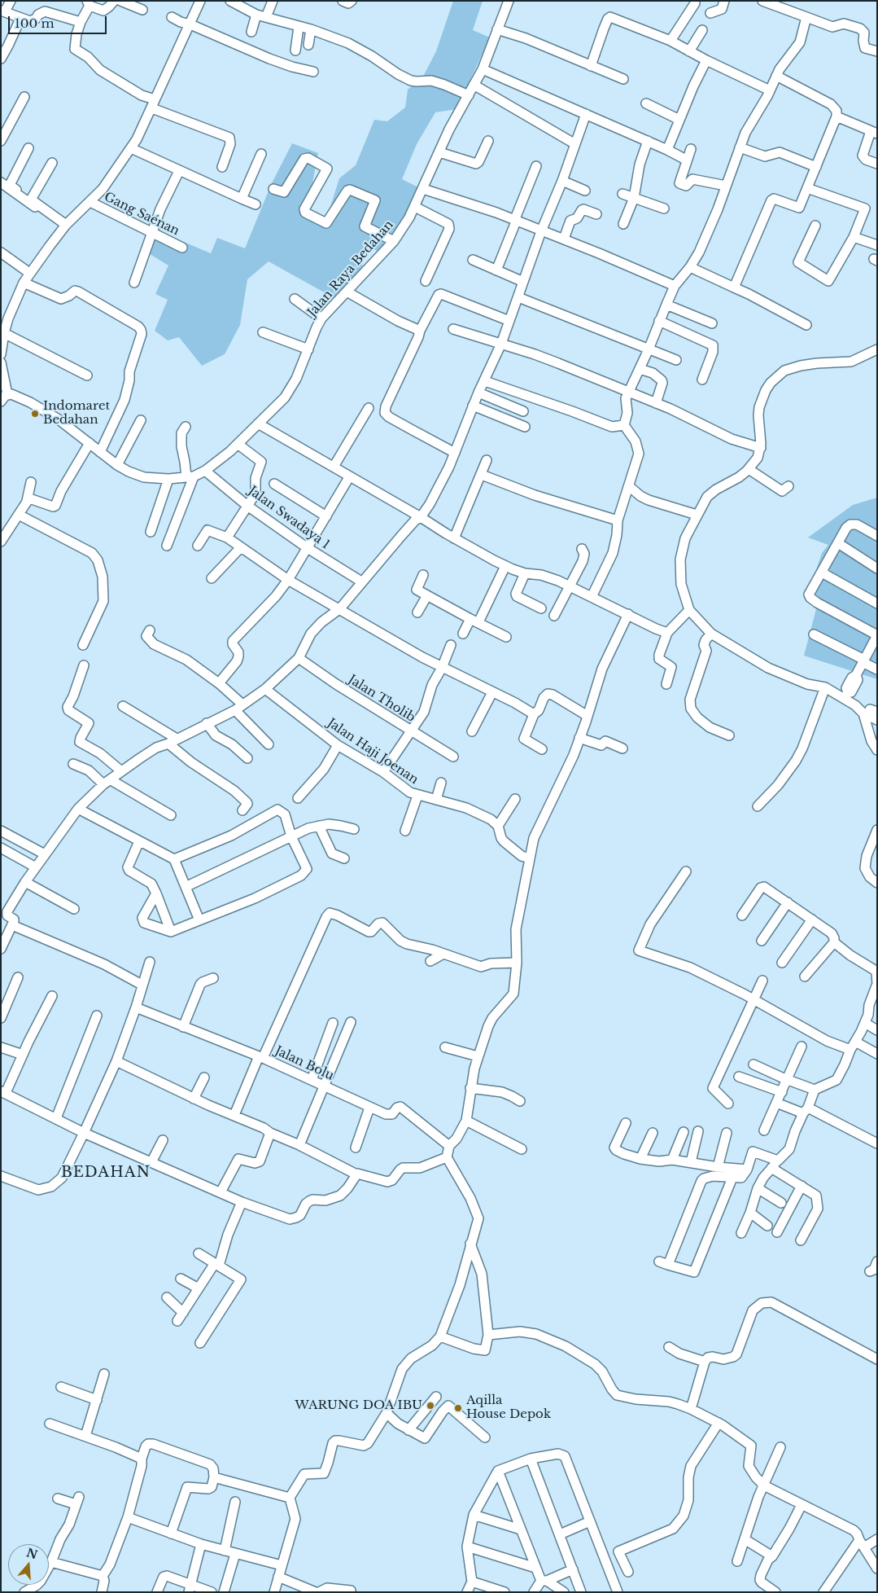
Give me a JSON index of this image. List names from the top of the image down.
{
  "streets": {
    "street": [
      "Gang Saénan",
      "Jalan Raya Bedahan",
      "Jalan Swadaya 1",
      "Jalan Tholib",
      "Jalan Haji Joenan",
      "Jalan Bolu"
    ]
  },
  "crossings": [
    ["Jalan Raya Bedahan", "Jalan Swadaya 1"]
  ],
  "districts": ["BEDAHAN"],
  "places": ["Indomaret Bedahan", "WARUNG DOA IBU", "Aqilla House Depok"],
  "scale_bar": "100 m",
  "north": "top"
}
